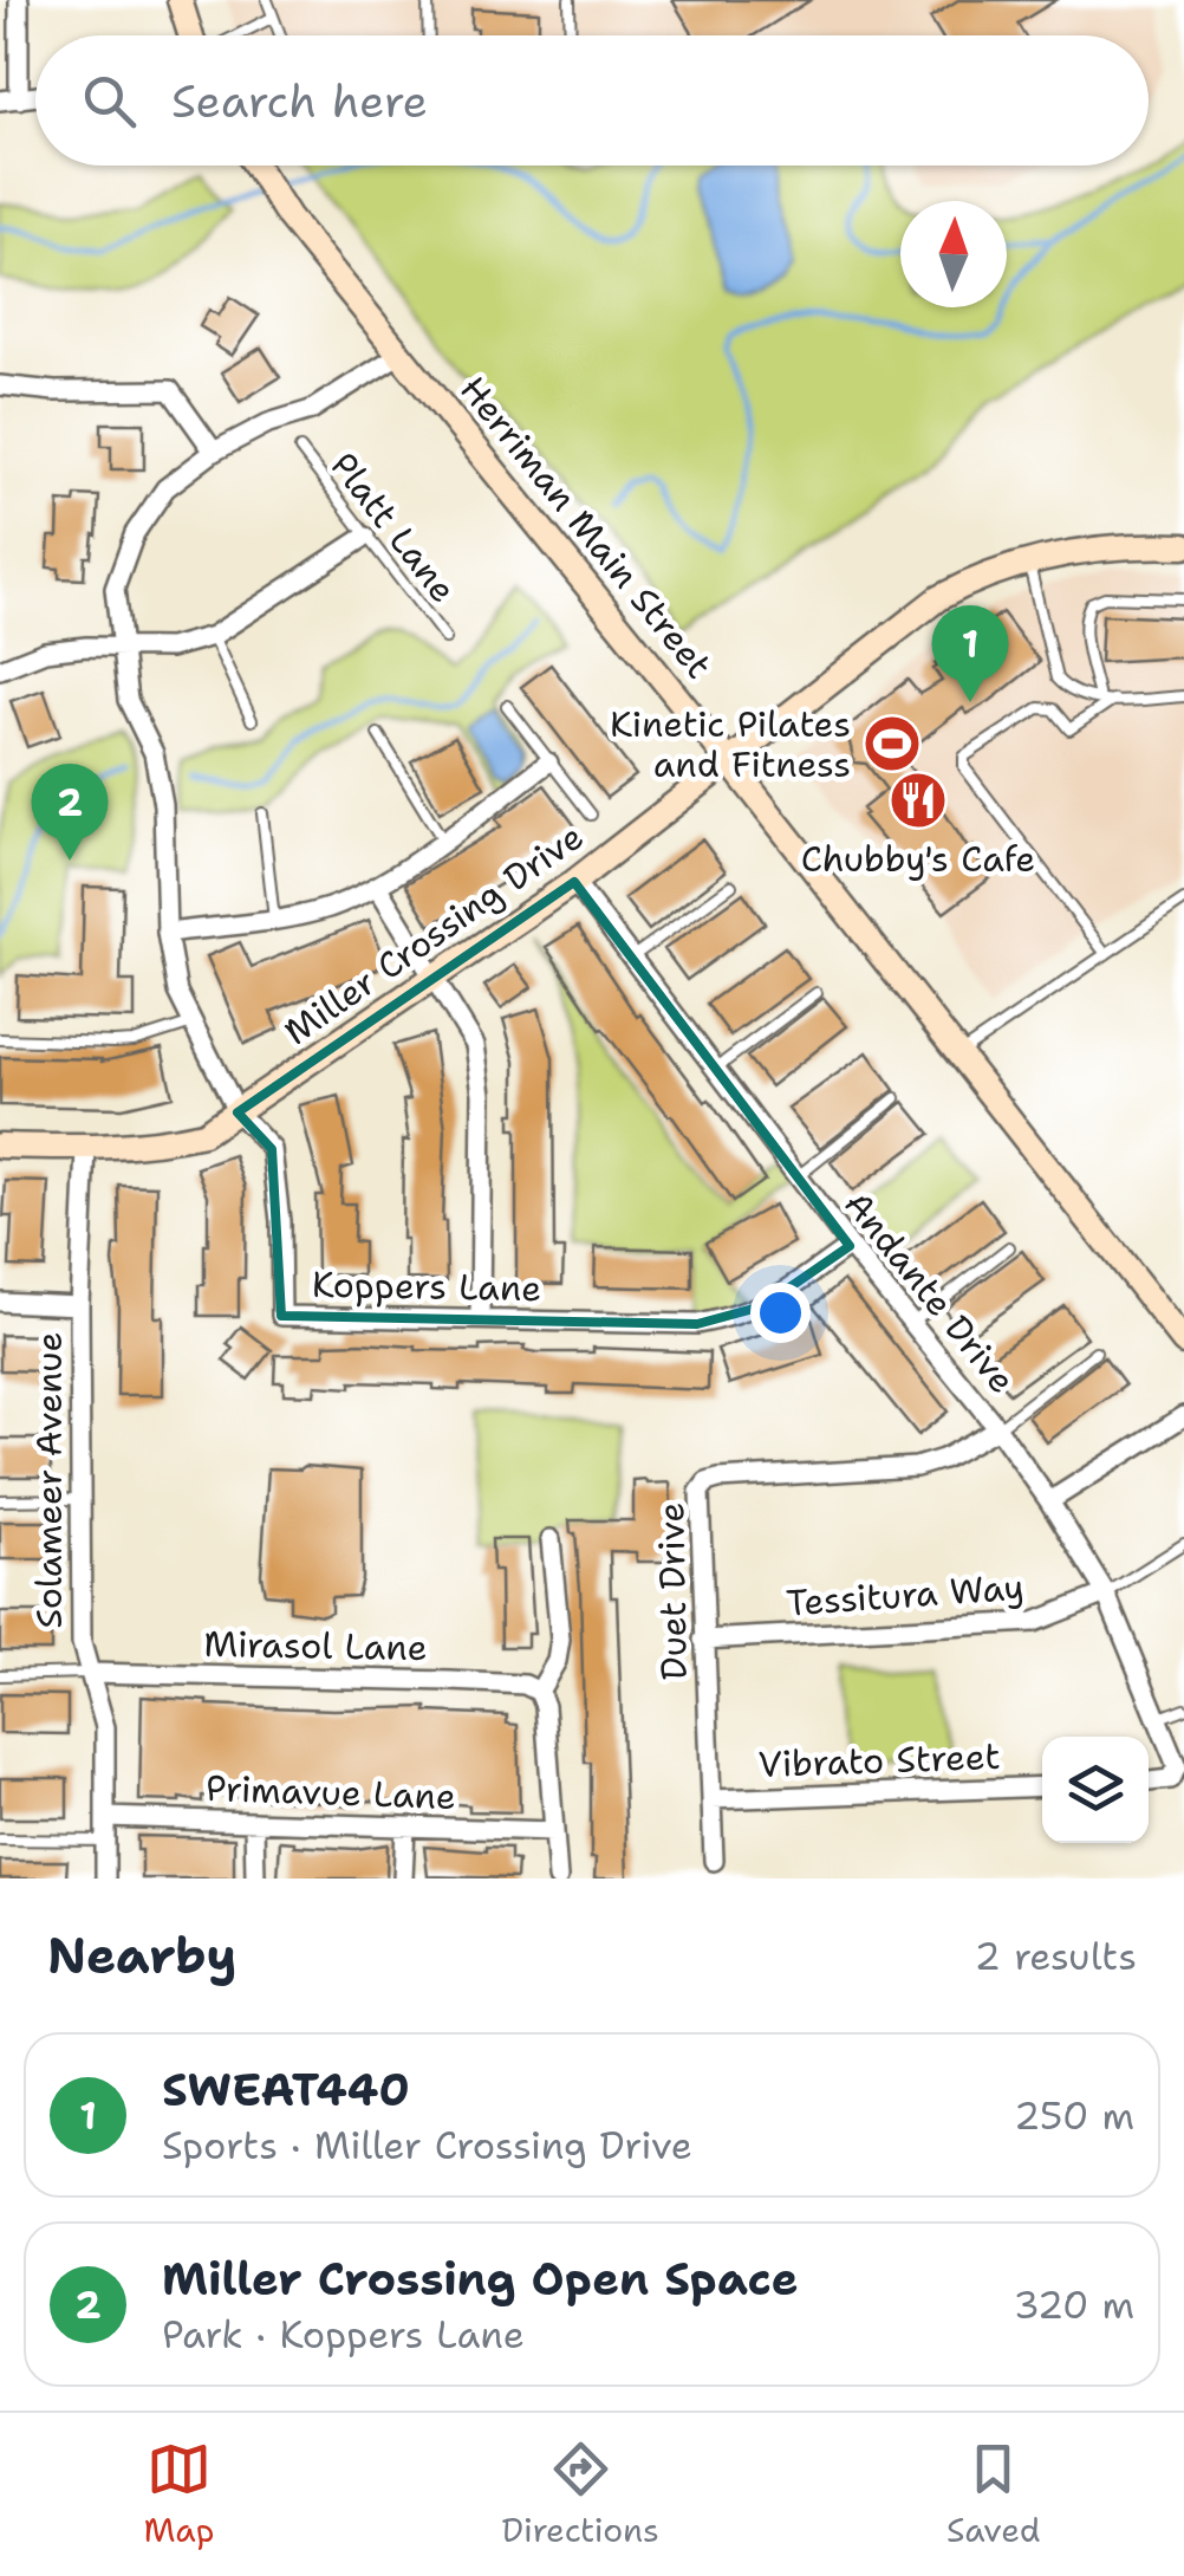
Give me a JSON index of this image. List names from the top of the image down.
{
  "streets": {
    "main road": ["Herriman Main Street", "Miller Crossing Drive"],
    "street": [
      "Koppers Lane",
      "Andante Drive",
      "Solameer Avenue",
      "Duet Drive",
      "Tessitura Way",
      "Mirasol Lane",
      "Vibrato Street",
      "Primavue Lane"
    ],
    "lane": ["Platt Lane"]
  },
  "crossings": [
    ["Herriman Main Street", "Miller Crossing Drive"],
    ["Herriman Main Street", "Koppers Lane"],
    ["Miller Crossing Drive", "Koppers Lane"],
    ["Miller Crossing Drive", "Andante Drive"],
    ["Miller Crossing Drive", "Solameer Avenue"],
    ["Koppers Lane", "Andante Drive"],
    ["Andante Drive", "Duet Drive"],
    ["Andante Drive", "Tessitura Way"],
    ["Solameer Avenue", "Mirasol Lane"],
    ["Solameer Avenue", "Primavue Lane"],
    ["Duet Drive", "Tessitura Way"],
    ["Duet Drive", "Vibrato Street"]
  ],
  "places": {
    "sports": ["Kinetic Pilates and Fitness"],
    "restaurant": ["Chubby's Cafe"]
  },
  "north": "top",
  "page": {
    "search": "Search here",
    "pins": ["1", "2"],
    "heading": ["Nearby", "2 results"],
    "list": [
      {
        "mark": "1",
        "name": "SWEAT440",
        "note": "Sports · Miller Crossing Drive",
        "value": "250 m"
      },
      {
        "mark": "2",
        "name": "Miller Crossing Open Space",
        "note": "Park · Koppers Lane",
        "value": "320 m"
      }
    ],
    "nav": ["Map", "Directions", "Saved"]
  }
}
